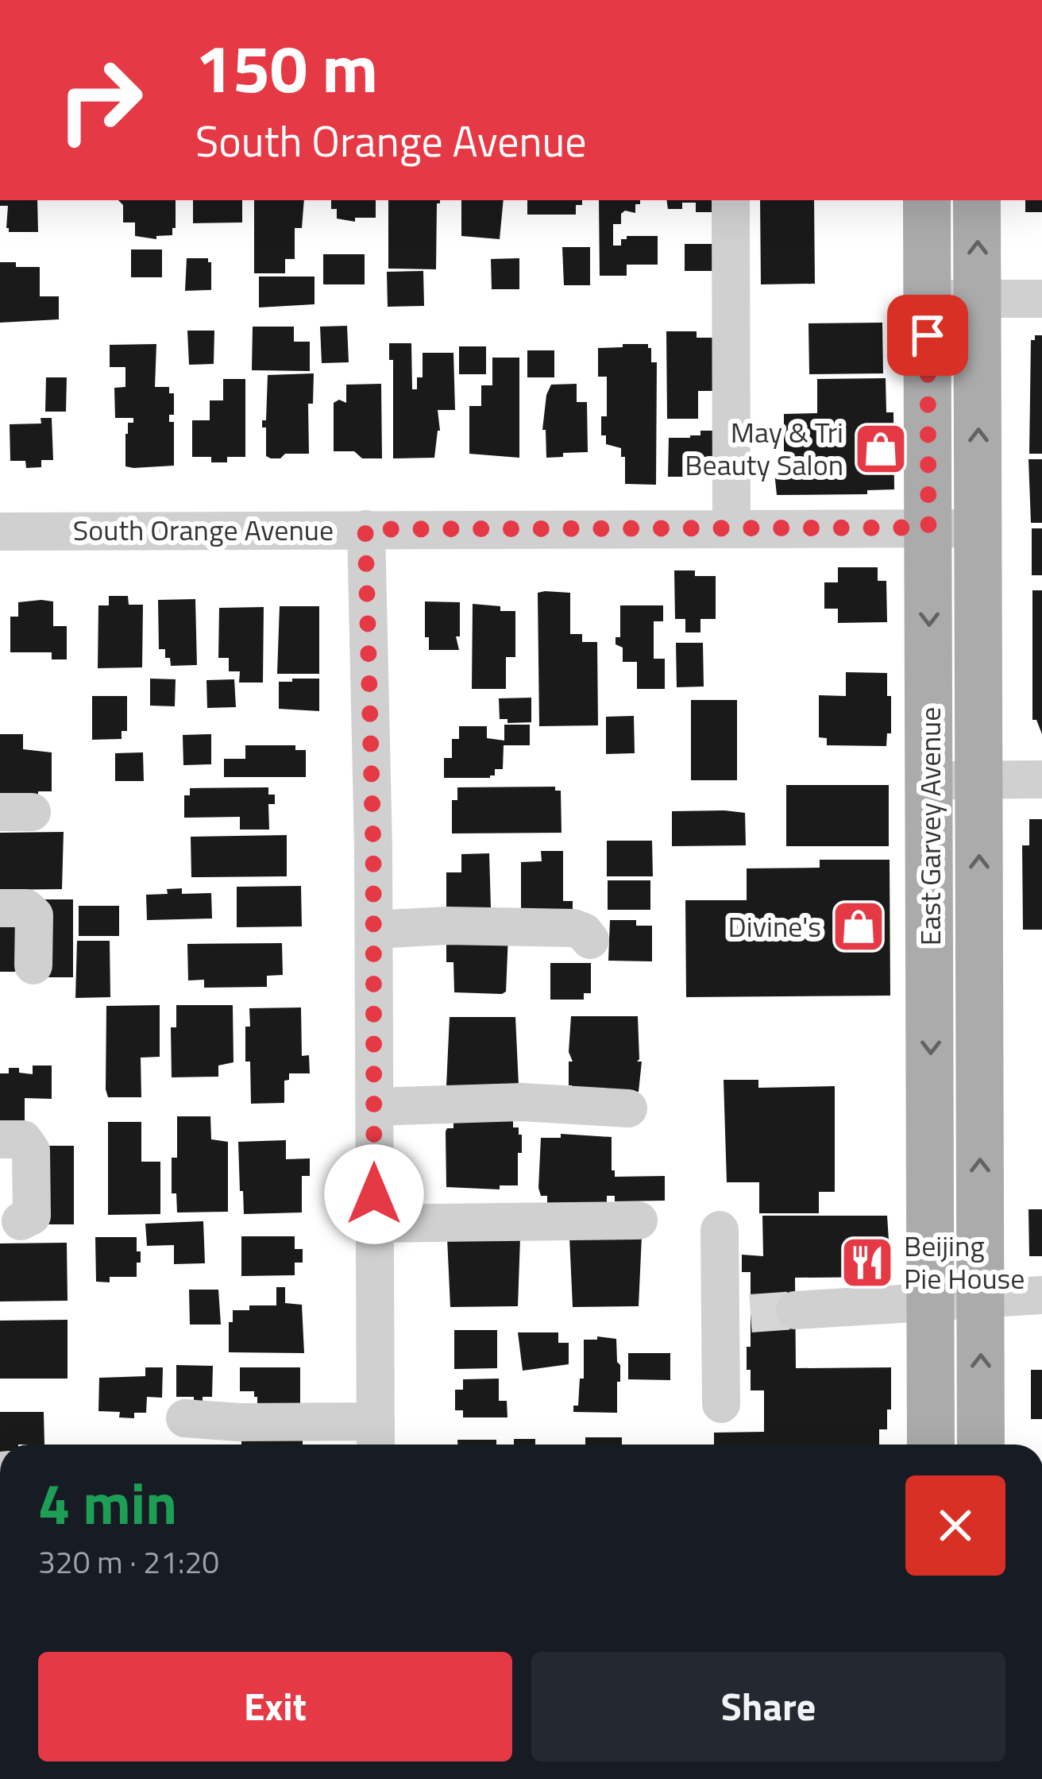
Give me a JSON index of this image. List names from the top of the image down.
{
  "streets": {
    "main road": ["East Garvey Avenue"],
    "street": ["South Orange Avenue"]
  },
  "crossings": [
    ["South Orange Avenue", "East Garvey Avenue"]
  ],
  "places": {
    "shop": ["May & Tri Beauty Salon", "Divine's"],
    "restaurant": ["Beijing Pie House"]
  },
  "page": {
    "turn": ["150 m", "South Orange Avenue"],
    "heading": ["4 min", "320 m · 21:20"],
    "buttons": ["Exit", "Share"]
  }
}
